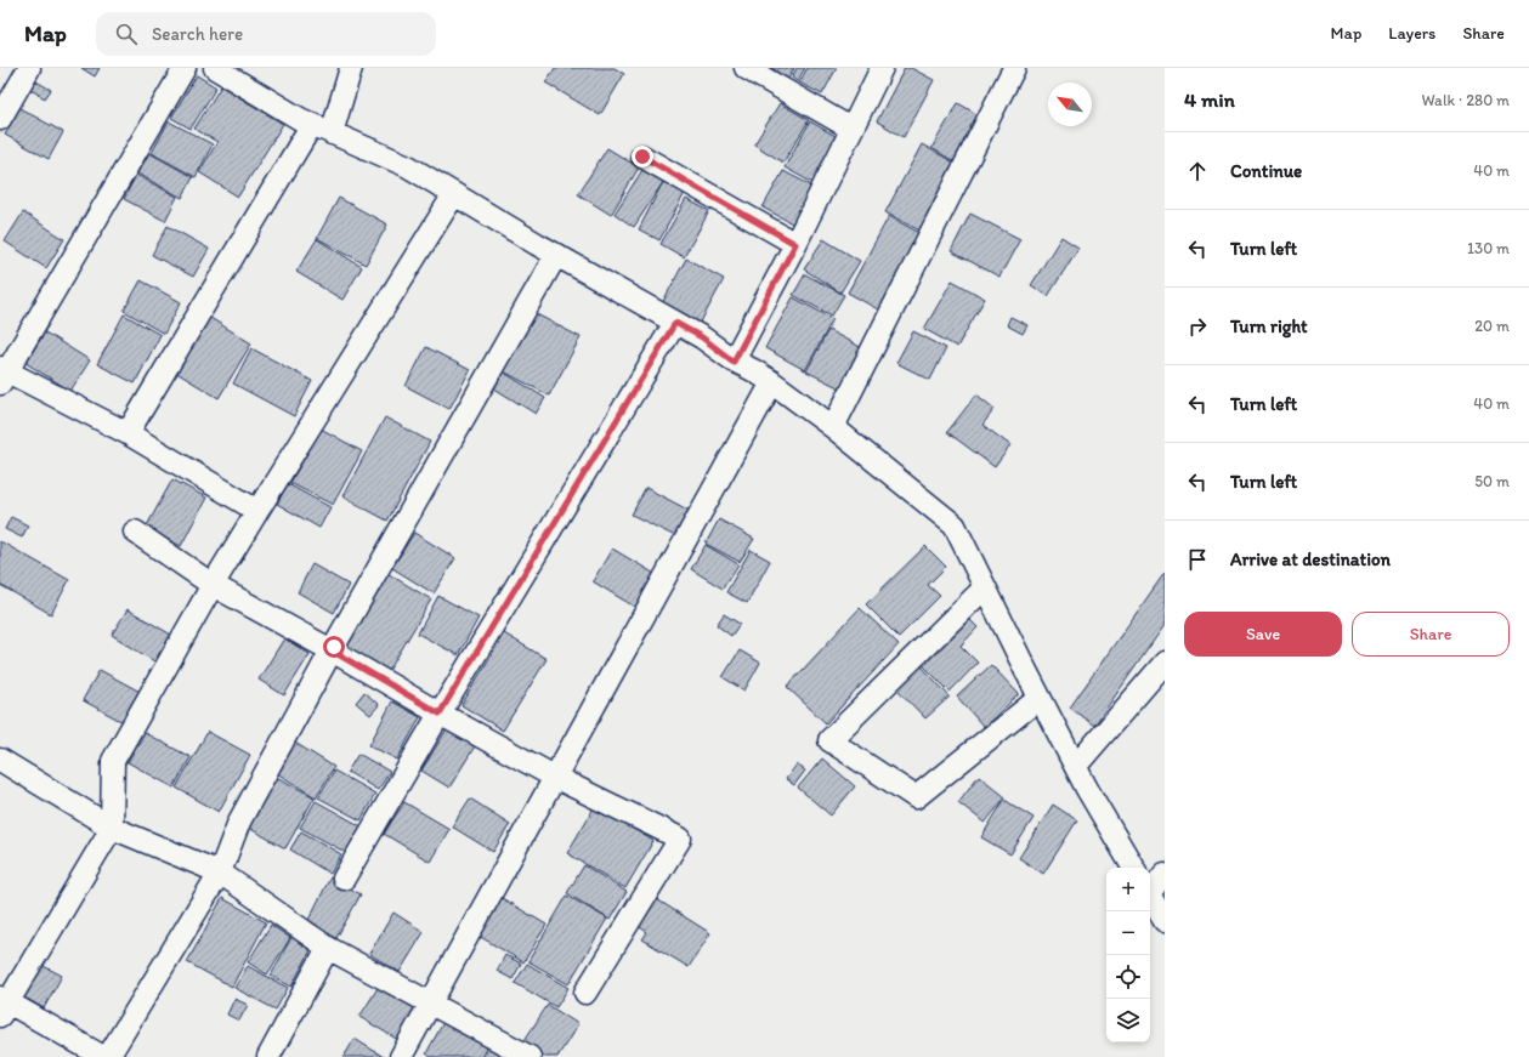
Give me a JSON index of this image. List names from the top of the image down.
{
  "north": "top left",
  "page": {
    "header": "Map",
    "search": "Search here",
    "nav": ["Map", "Layers", "Share"],
    "heading": ["4 min", "Walk · 280 m"],
    "list": [
      ["Continue", "40 m"],
      ["Turn left", "130 m"],
      ["Turn right", "20 m"],
      ["Turn left", "40 m"],
      ["Turn left", "50 m"],
      "Arrive at destination"
    ],
    "buttons": ["Save", "Share"],
    "map_buttons": ["+", "−"]
  }
}
